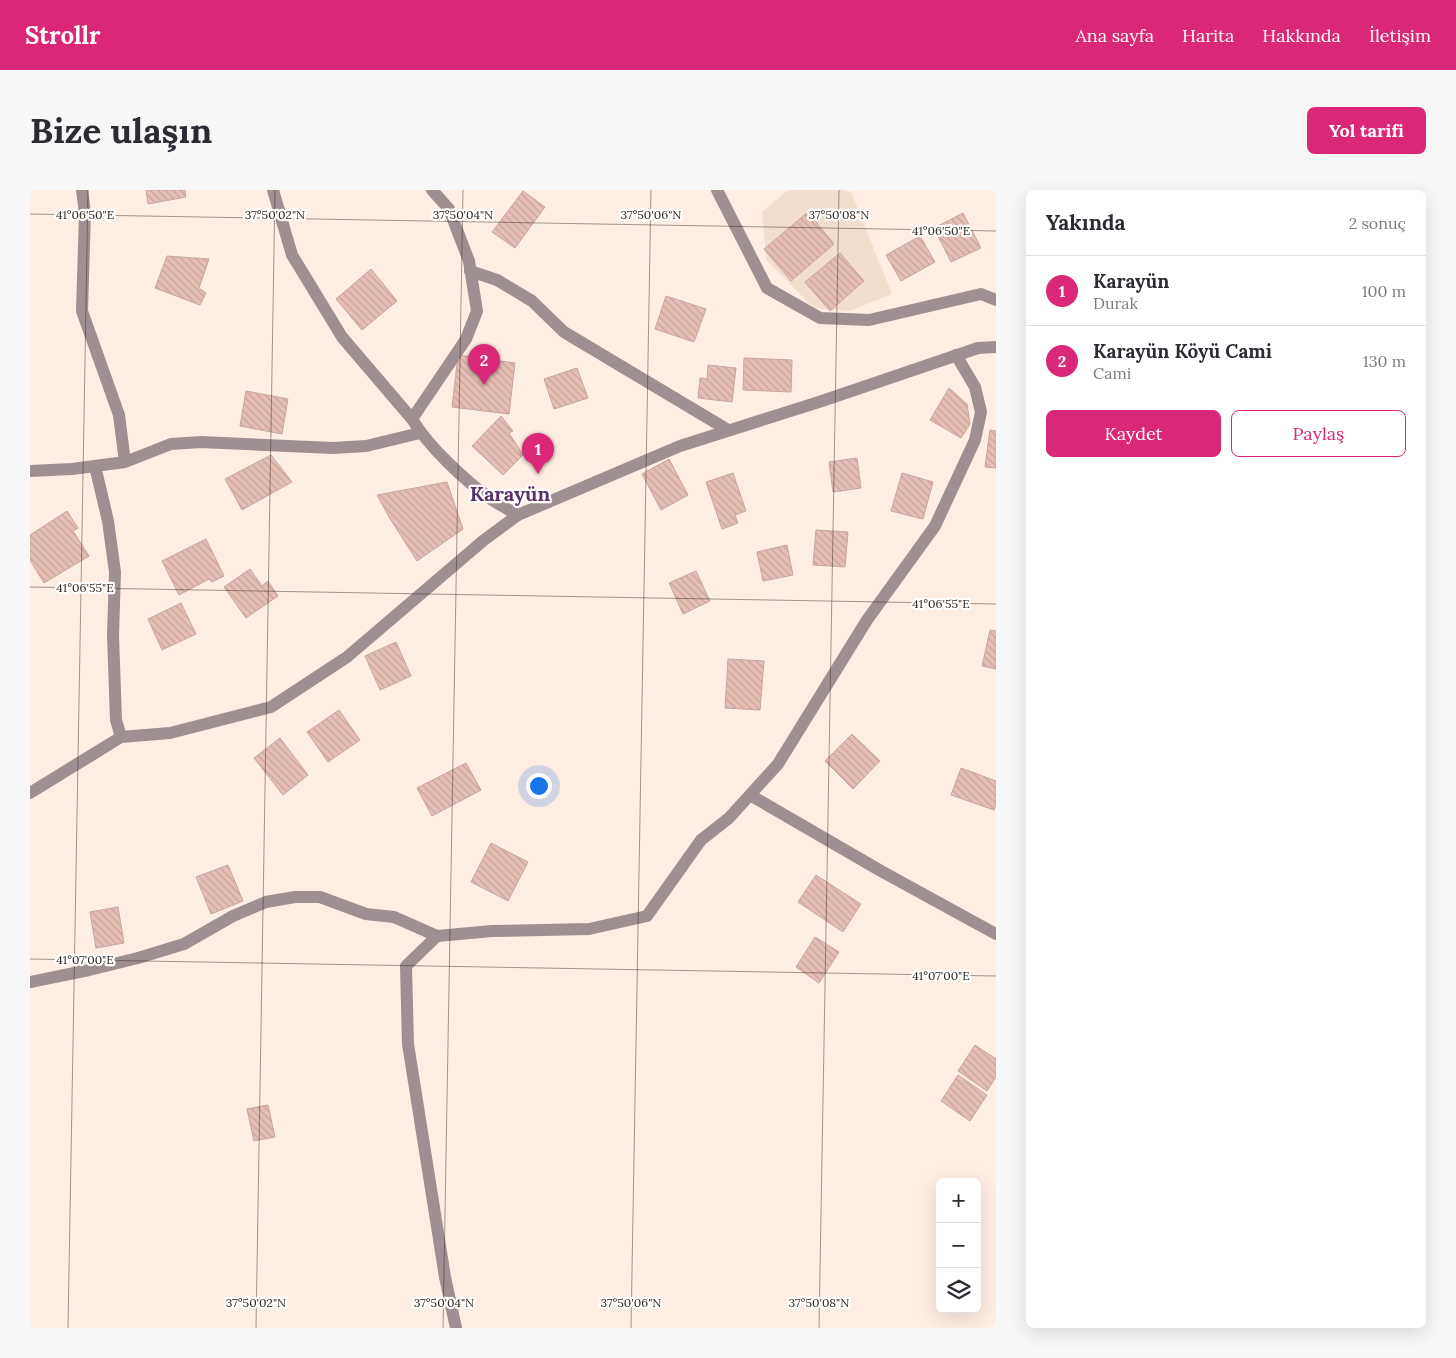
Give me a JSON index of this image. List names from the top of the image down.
{
  "districts": ["Karayün"],
  "page": {
    "header": "Strollr",
    "nav": [
      "Ana sayfa",
      "Harita",
      "Hakkında",
      "İletişim"
    ],
    "buttons": [
      "Yol tarifi",
      ["Kaydet", "Paylaş"]
    ],
    "title": "Bize ulaşın",
    "heading": ["Yakında", "2 sonuç"],
    "list": [
      {
        "mark": "1",
        "name": "Karayün",
        "note": "Durak",
        "value": "100 m"
      },
      {
        "mark": "2",
        "name": "Karayün Köyü Cami",
        "note": "Cami",
        "value": "130 m"
      }
    ],
    "pins": ["2", "1"],
    "map_buttons": ["+", "−"]
  },
  "coordinates": [
    "41°06'50\"E",
    "37°50'02\"N",
    "37°50'04\"N",
    "37°50'06\"N",
    "37°50'08\"N",
    "41°06'55\"E",
    "41°07'00\"E"
  ]
}
